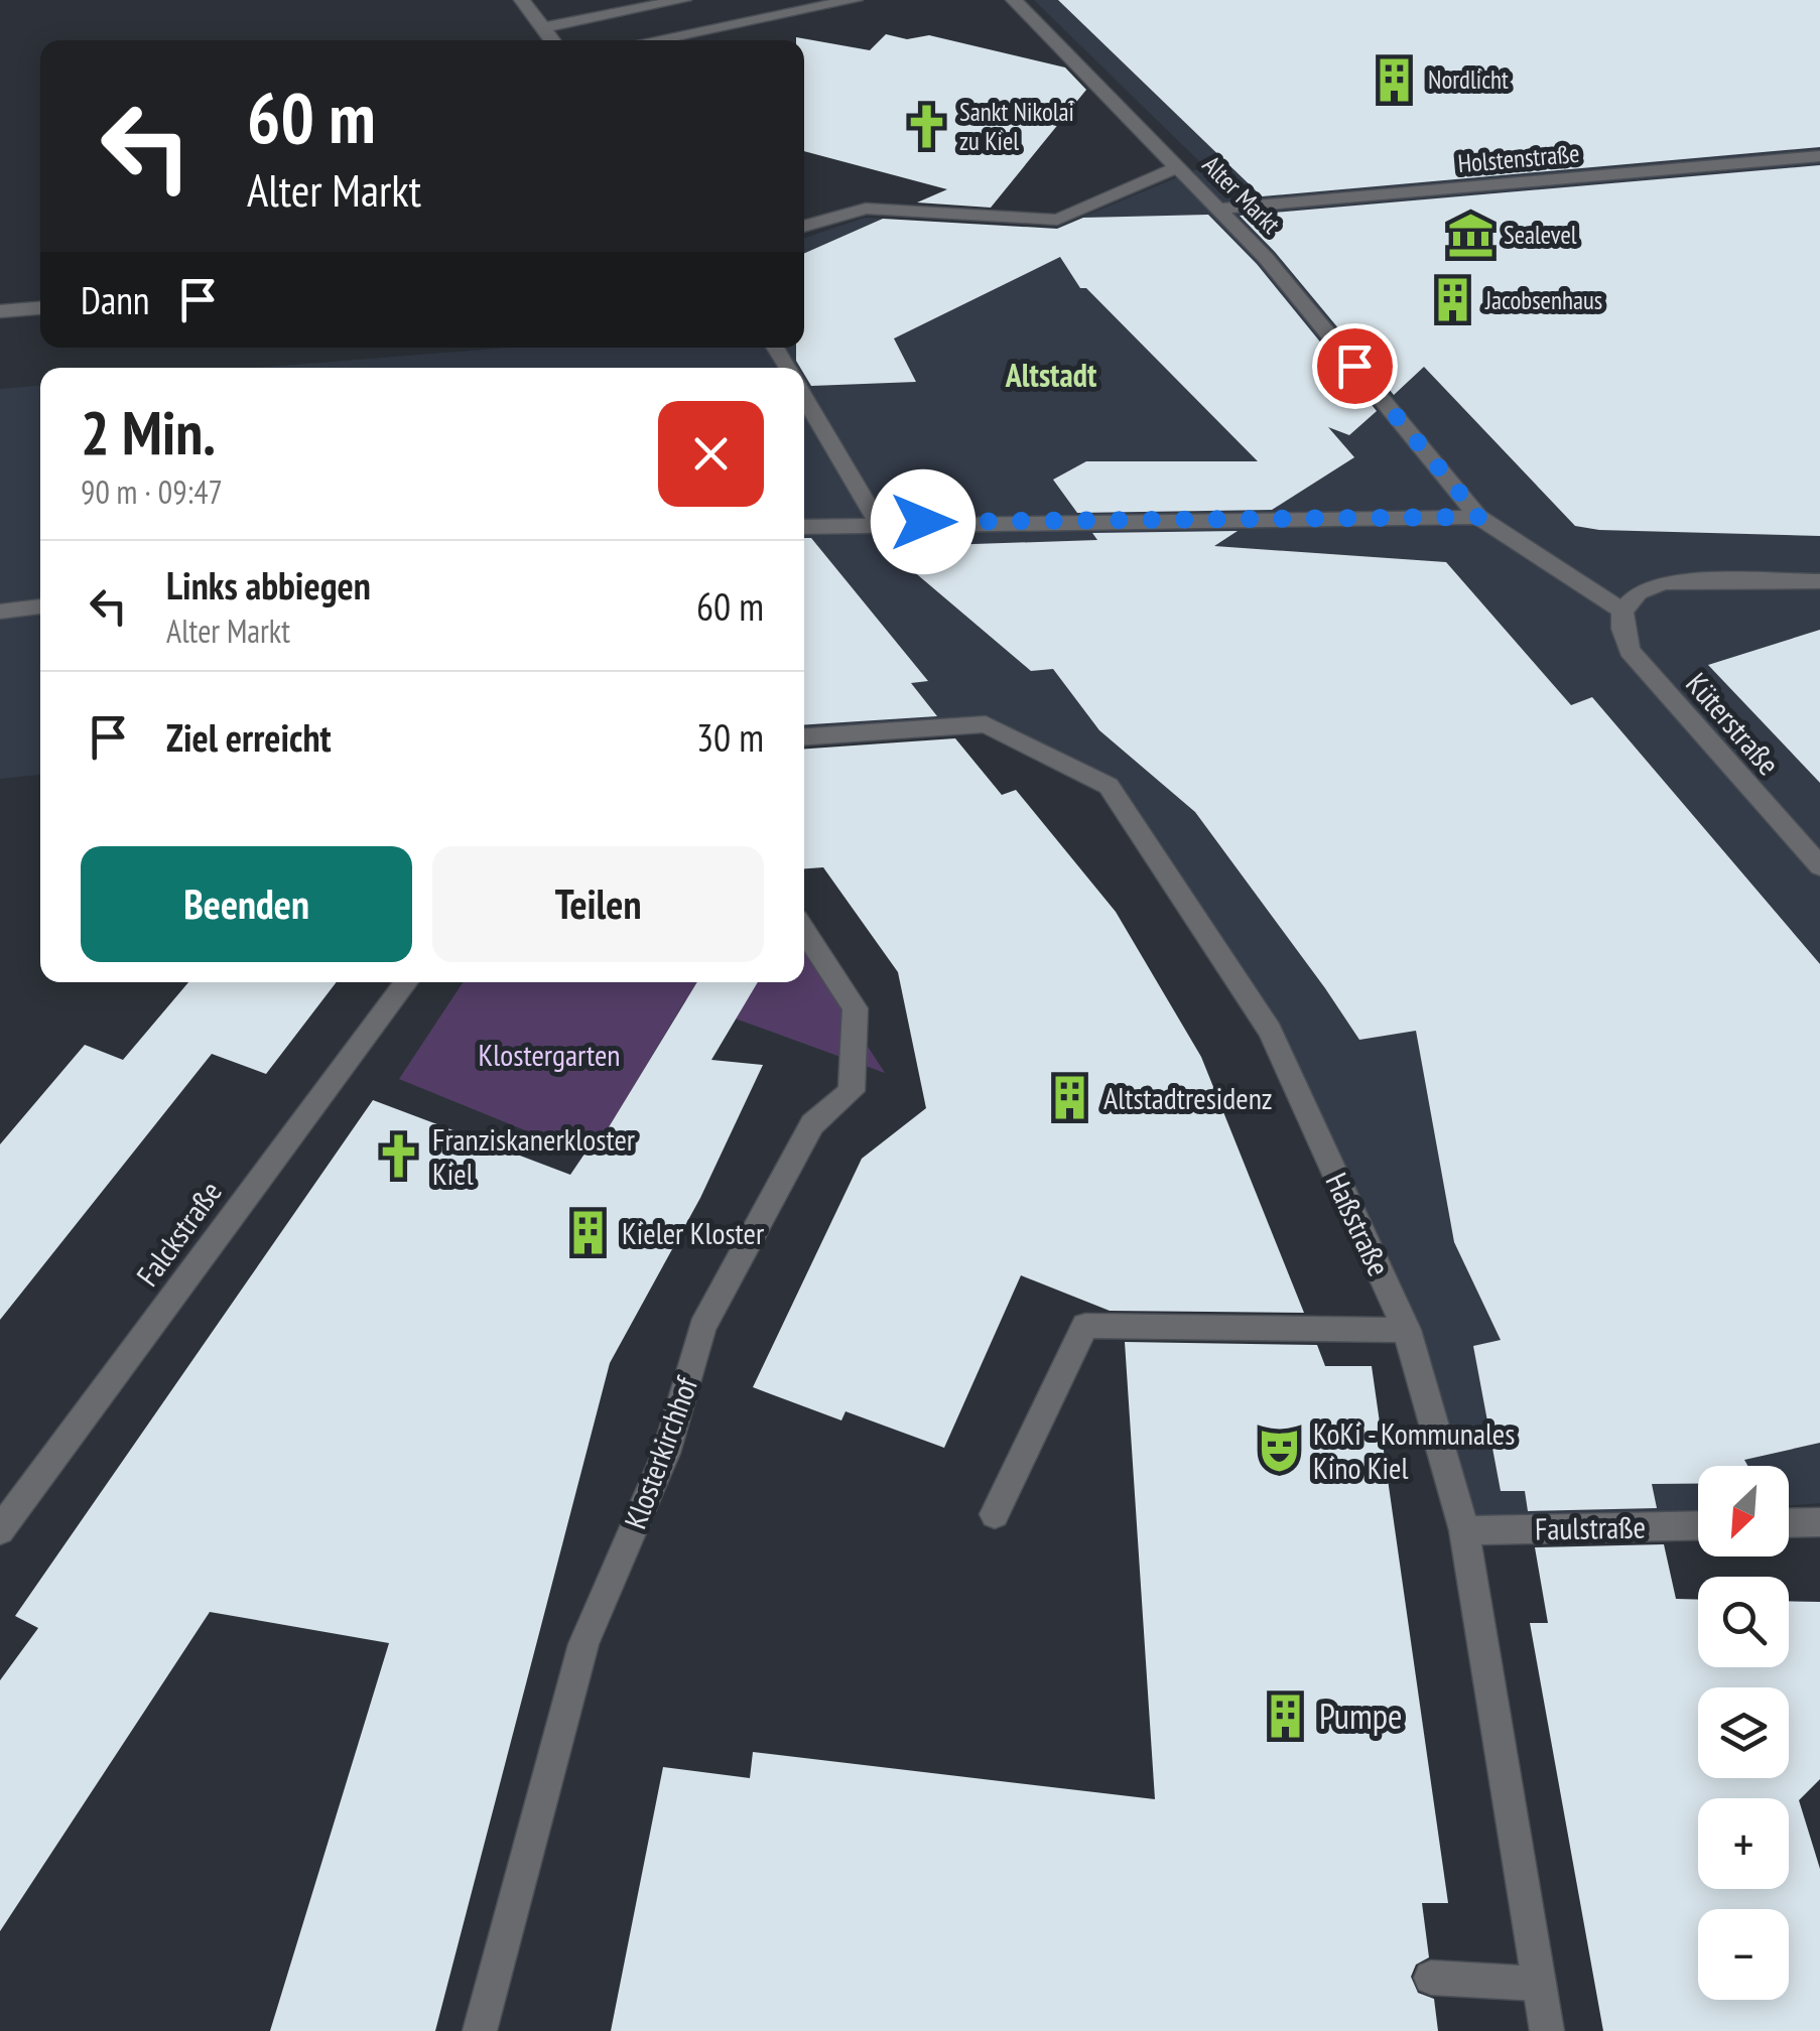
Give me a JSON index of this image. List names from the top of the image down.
{
  "streets": {
    "street": [
      "Holstenstraße",
      "Alter Markt",
      "Küterstraße",
      "Haßstraße",
      "Falckstraße",
      "Klosterkirchhof",
      "Faulstraße"
    ]
  },
  "crossings": [
    ["Holstenstraße", "Alter Markt"],
    ["Alter Markt", "Küterstraße"],
    ["Haßstraße", "Faulstraße"]
  ],
  "districts": ["Altstadt"],
  "parks": ["Klostergarten"],
  "places": {
    "building": [
      "Nordlicht",
      "Jacobsenhaus",
      "Altstadtresidenz",
      "Kieler Kloster",
      "Pumpe"
    ],
    "church": ["Sankt Nikolai zu Kiel", "Franziskanerkloster Kiel"],
    "museum": ["Sealevel"],
    "theatre": ["KoKi - Kommunales Kino Kiel"]
  },
  "north": "bottom left",
  "page": {
    "turn": ["60 m", "Alter Markt"],
    "then": "Dann",
    "heading": ["2 Min.", "90 m · 09:47"],
    "list": [
      {
        "name": "Links abbiegen",
        "note": "Alter Markt",
        "value": "60 m"
      },
      {
        "name": "Ziel erreicht",
        "value": "30 m"
      }
    ],
    "buttons": ["Beenden", "Teilen"],
    "map_buttons": ["+", "−"]
  }
}
